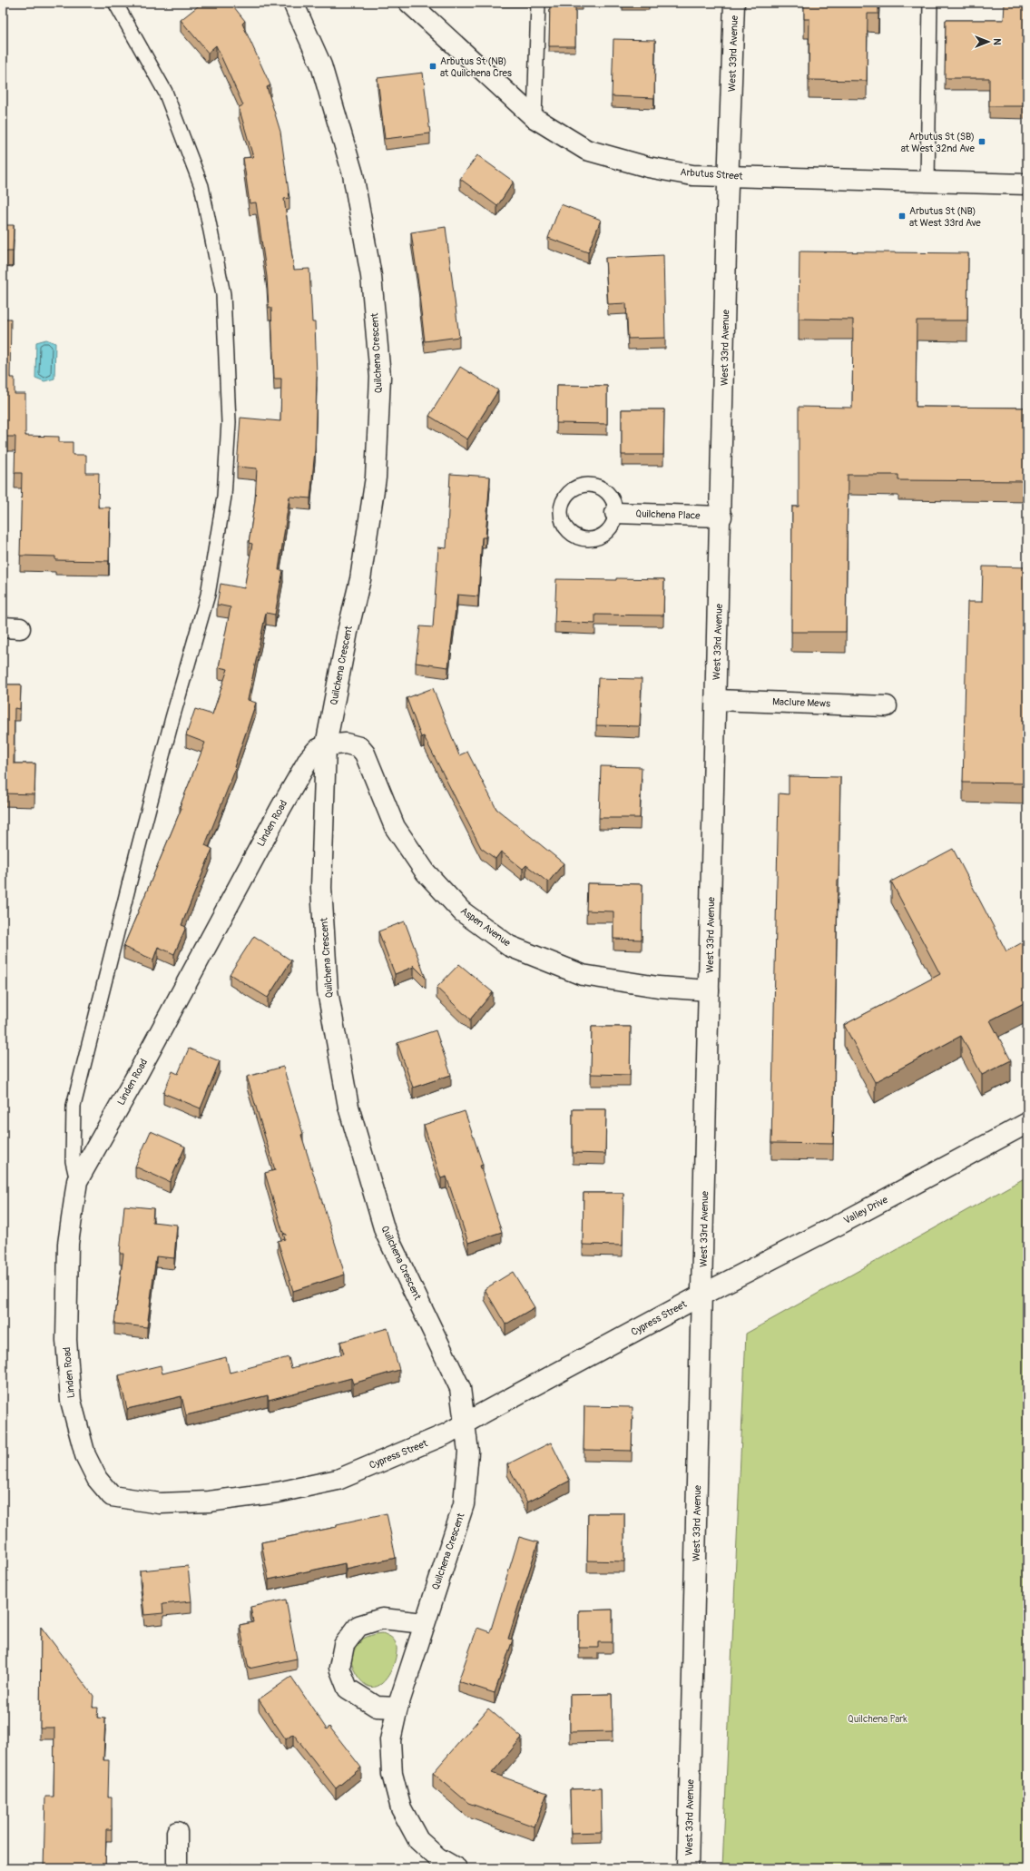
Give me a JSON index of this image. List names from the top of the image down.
{
  "streets": {
    "street": [
      "West 33rd Avenue",
      "Arbutus Street",
      "Quilchena Crescent",
      "Quilchena Place",
      "Maclure Mews",
      "Linden Road",
      "Aspen Avenue",
      "Valley Drive",
      "Cypress Street"
    ]
  },
  "crossings": [
    ["West 33rd Avenue", "Arbutus Street"],
    ["West 33rd Avenue", "Quilchena Place"],
    ["West 33rd Avenue", "Maclure Mews"],
    ["West 33rd Avenue", "Aspen Avenue"],
    ["West 33rd Avenue", "Valley Drive"],
    ["West 33rd Avenue", "Cypress Street"],
    ["Quilchena Crescent", "Linden Road"],
    ["Quilchena Crescent", "Aspen Avenue"],
    ["Quilchena Crescent", "Cypress Street"],
    ["Linden Road", "Aspen Avenue"],
    ["Linden Road", "Cypress Street"],
    ["Valley Drive", "Cypress Street"]
  ],
  "parks": ["Quilchena Park"],
  "places": {
    "transit": ["Arbutus St (NB) at Quilchena Cres", "Arbutus St (SB) at West 32nd Ave", "Arbutus St (NB) at West 33rd Ave"]
  },
  "north": "right"
}
